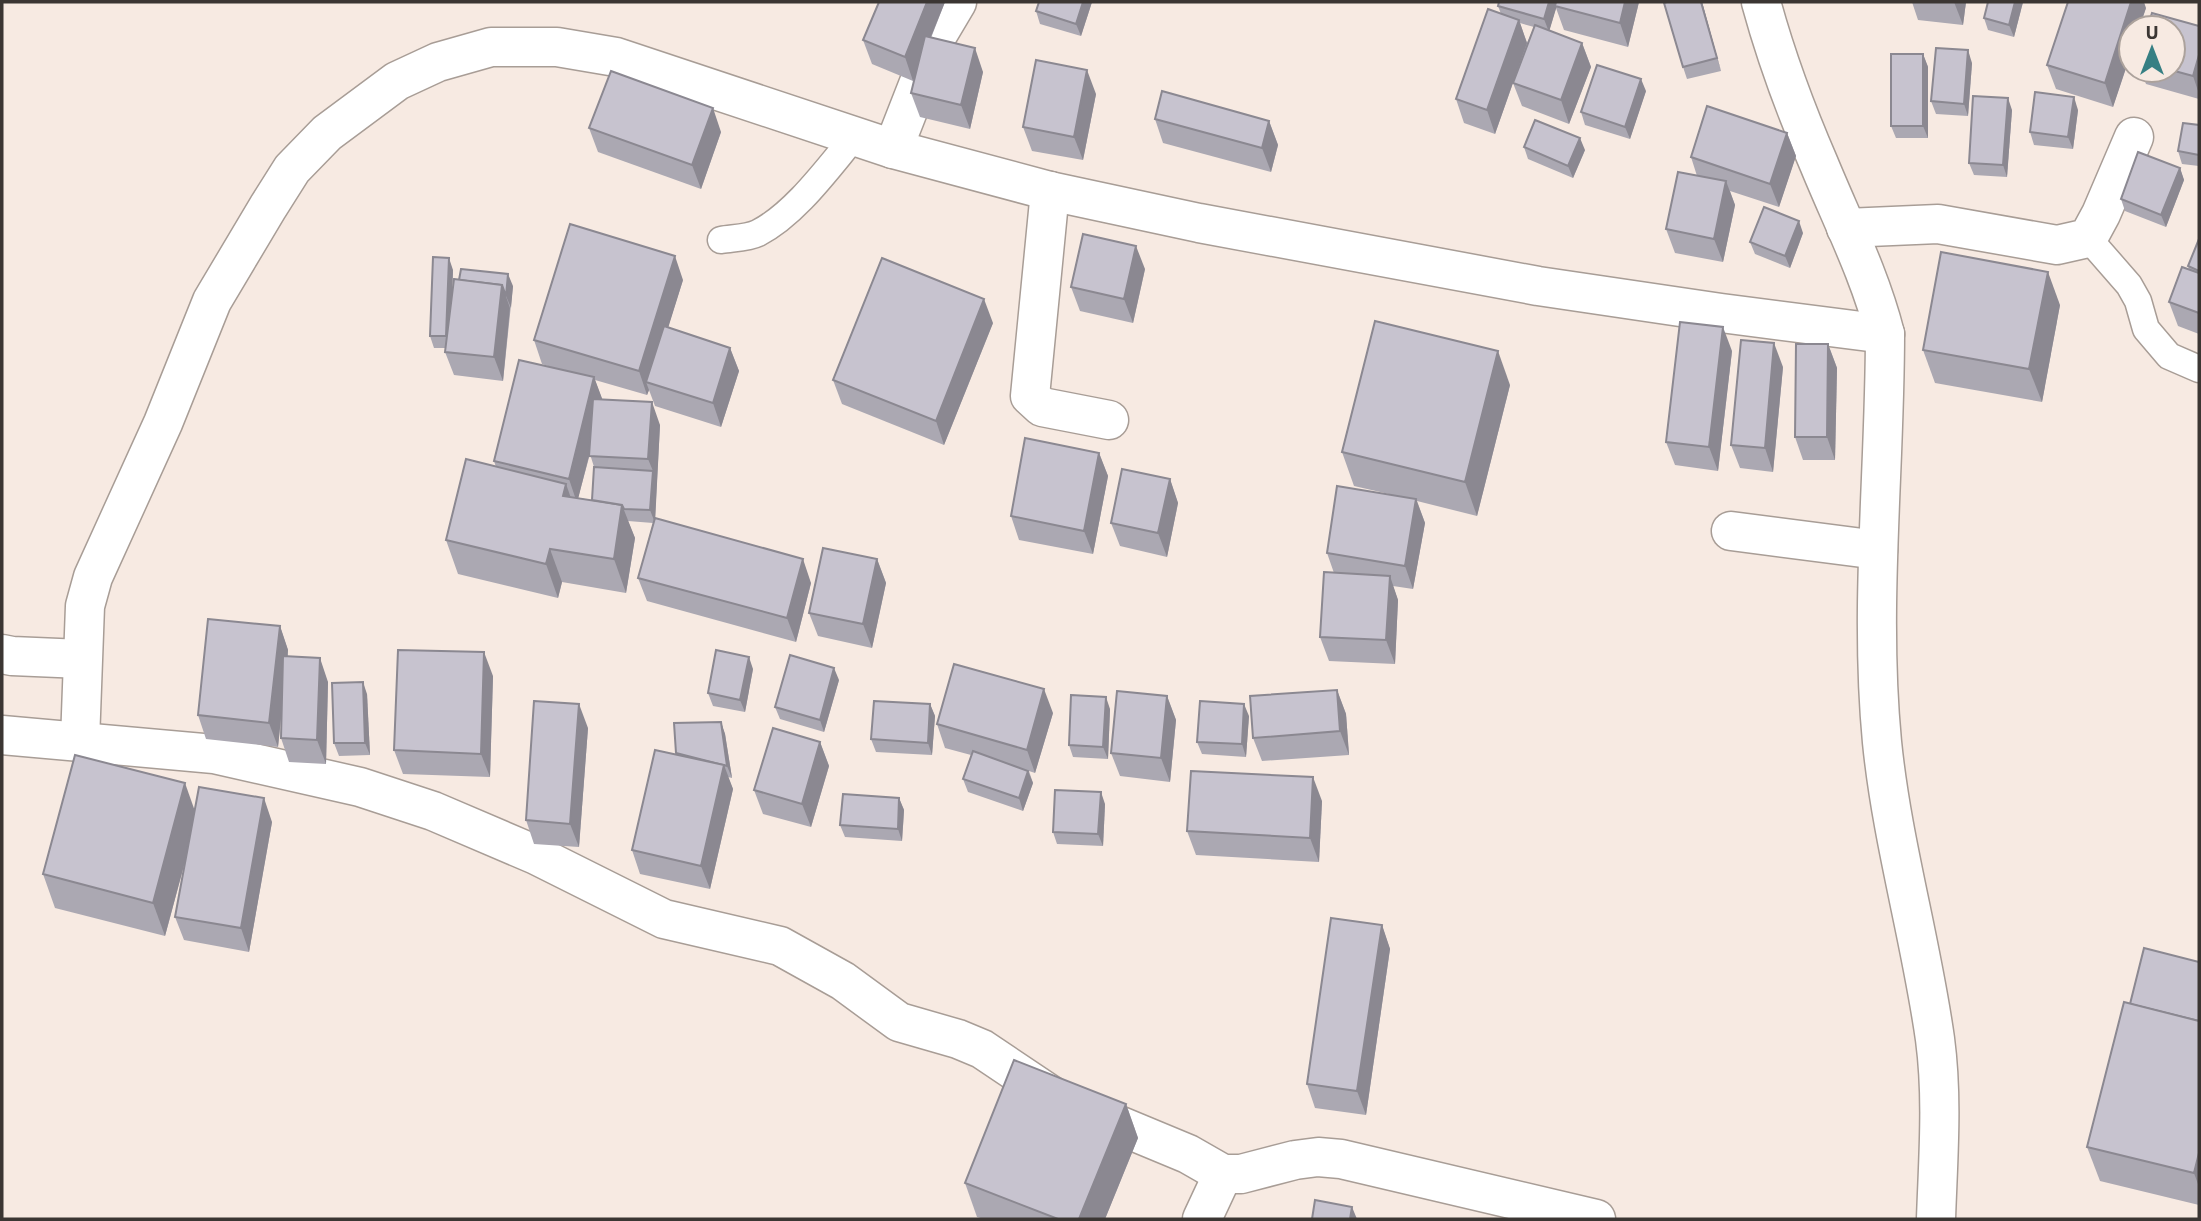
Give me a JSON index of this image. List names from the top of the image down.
{
  "north": "top"
}
